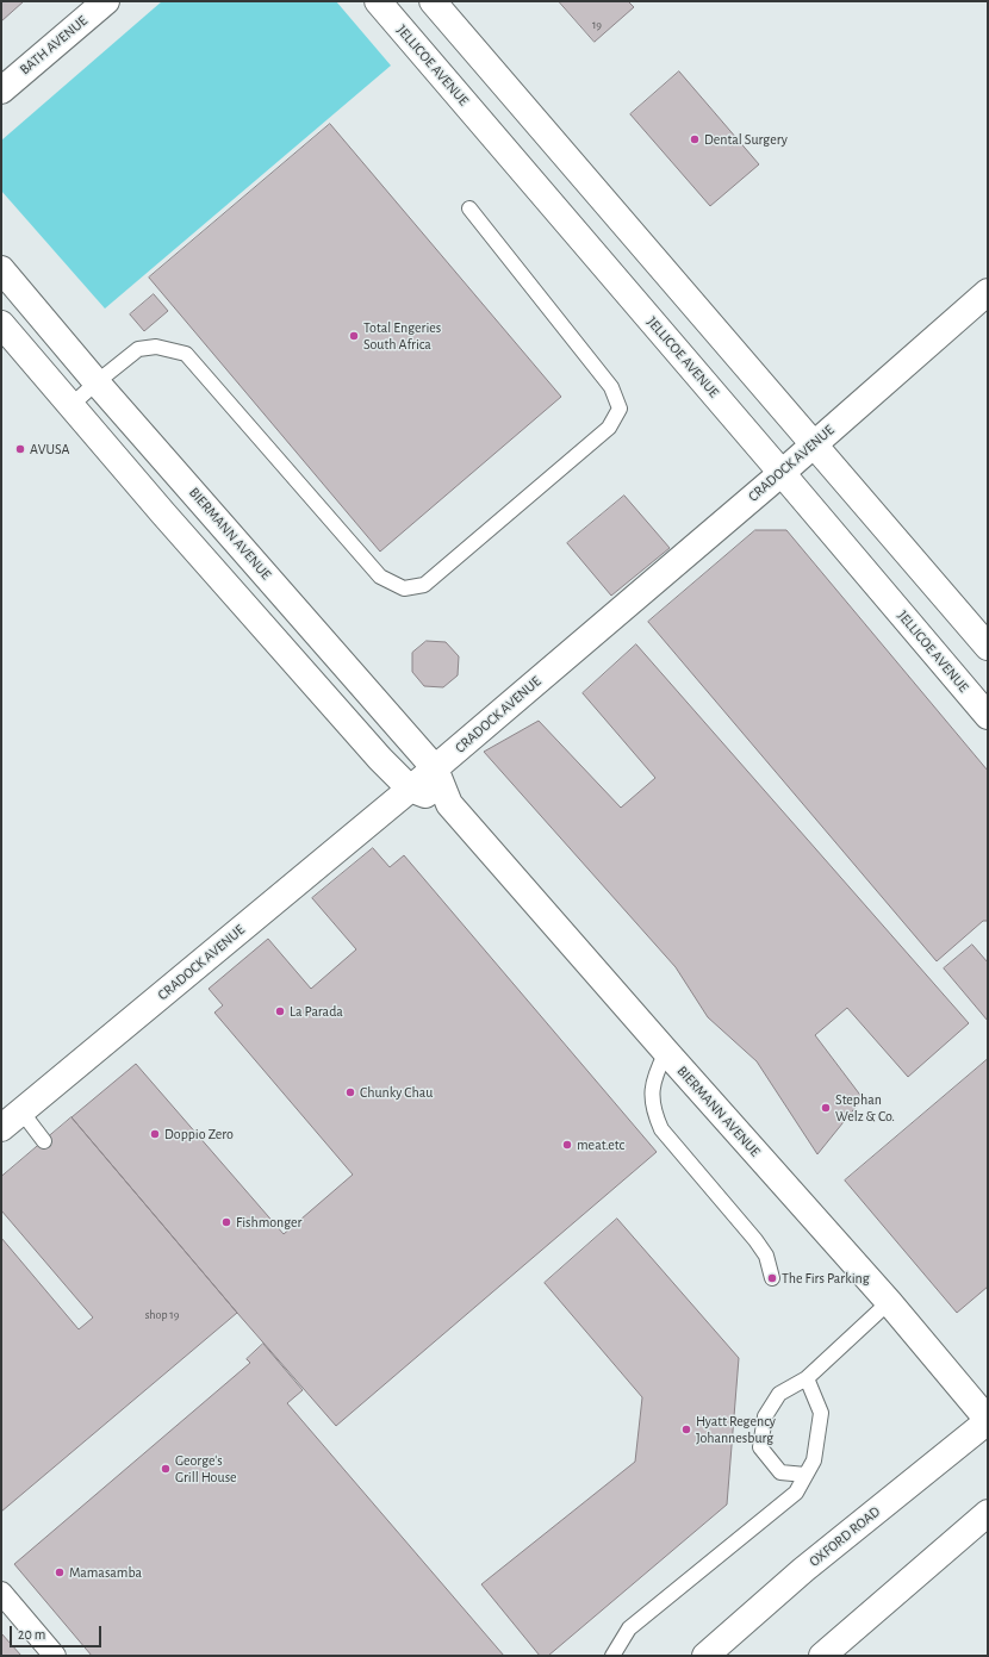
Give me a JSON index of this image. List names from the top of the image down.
{
  "streets": {
    "street": [
      "BATH AVENUE",
      "JELLICOE AVENUE",
      "CRADOCK AVENUE",
      "BIERMANN AVENUE",
      "OXFORD ROAD"
    ]
  },
  "crossings": [
    ["JELLICOE AVENUE", "CRADOCK AVENUE"],
    ["CRADOCK AVENUE", "BIERMANN AVENUE"],
    ["BIERMANN AVENUE", "OXFORD ROAD"]
  ],
  "places": [
    "Dental Surgery",
    "Total Engeries South Africa",
    "AVUSA",
    "La Parada",
    "Chunky Chau",
    "Stephan Welz & Co.",
    "Doppio Zero",
    "meat.etc",
    "Fishmonger",
    "The Firs Parking",
    "Hyatt Regency Johannesburg",
    "George's Grill House",
    "Mamasamba"
  ],
  "house_numbers": ["19", "shop 19"],
  "scale_bar": "20 m"
}
